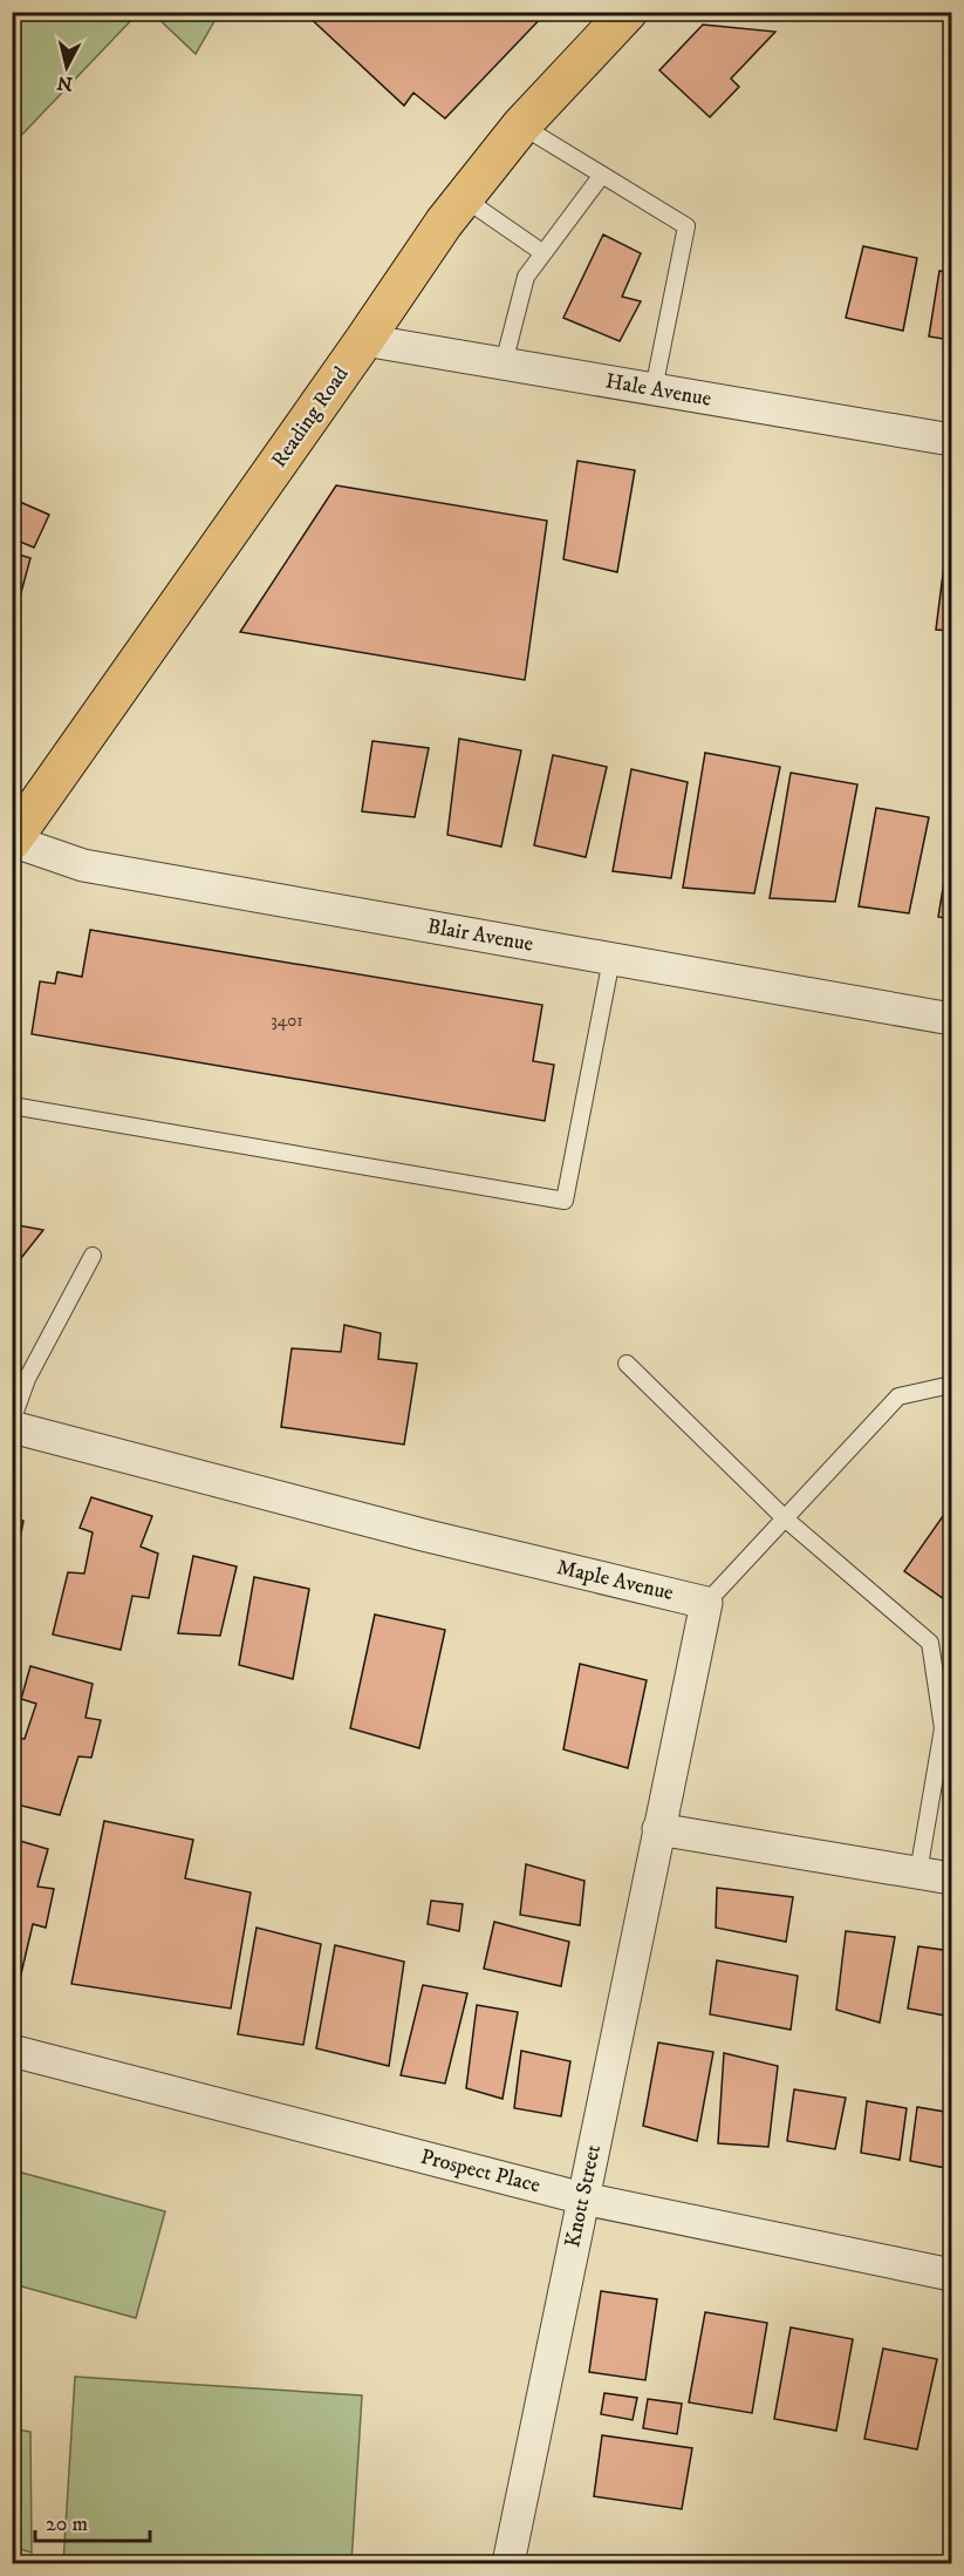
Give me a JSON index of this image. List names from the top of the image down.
{
  "streets": {
    "main road": ["Reading Road"],
    "street": [
      "Hale Avenue",
      "Blair Avenue",
      "Maple Avenue",
      "Prospect Place",
      "Knott Street"
    ]
  },
  "crossings": [
    ["Hale Avenue", "Reading Road"],
    ["Reading Road", "Blair Avenue"],
    ["Prospect Place", "Knott Street"]
  ],
  "house_numbers": ["3401"],
  "scale_bar": "20 m",
  "north": "bottom"
}
